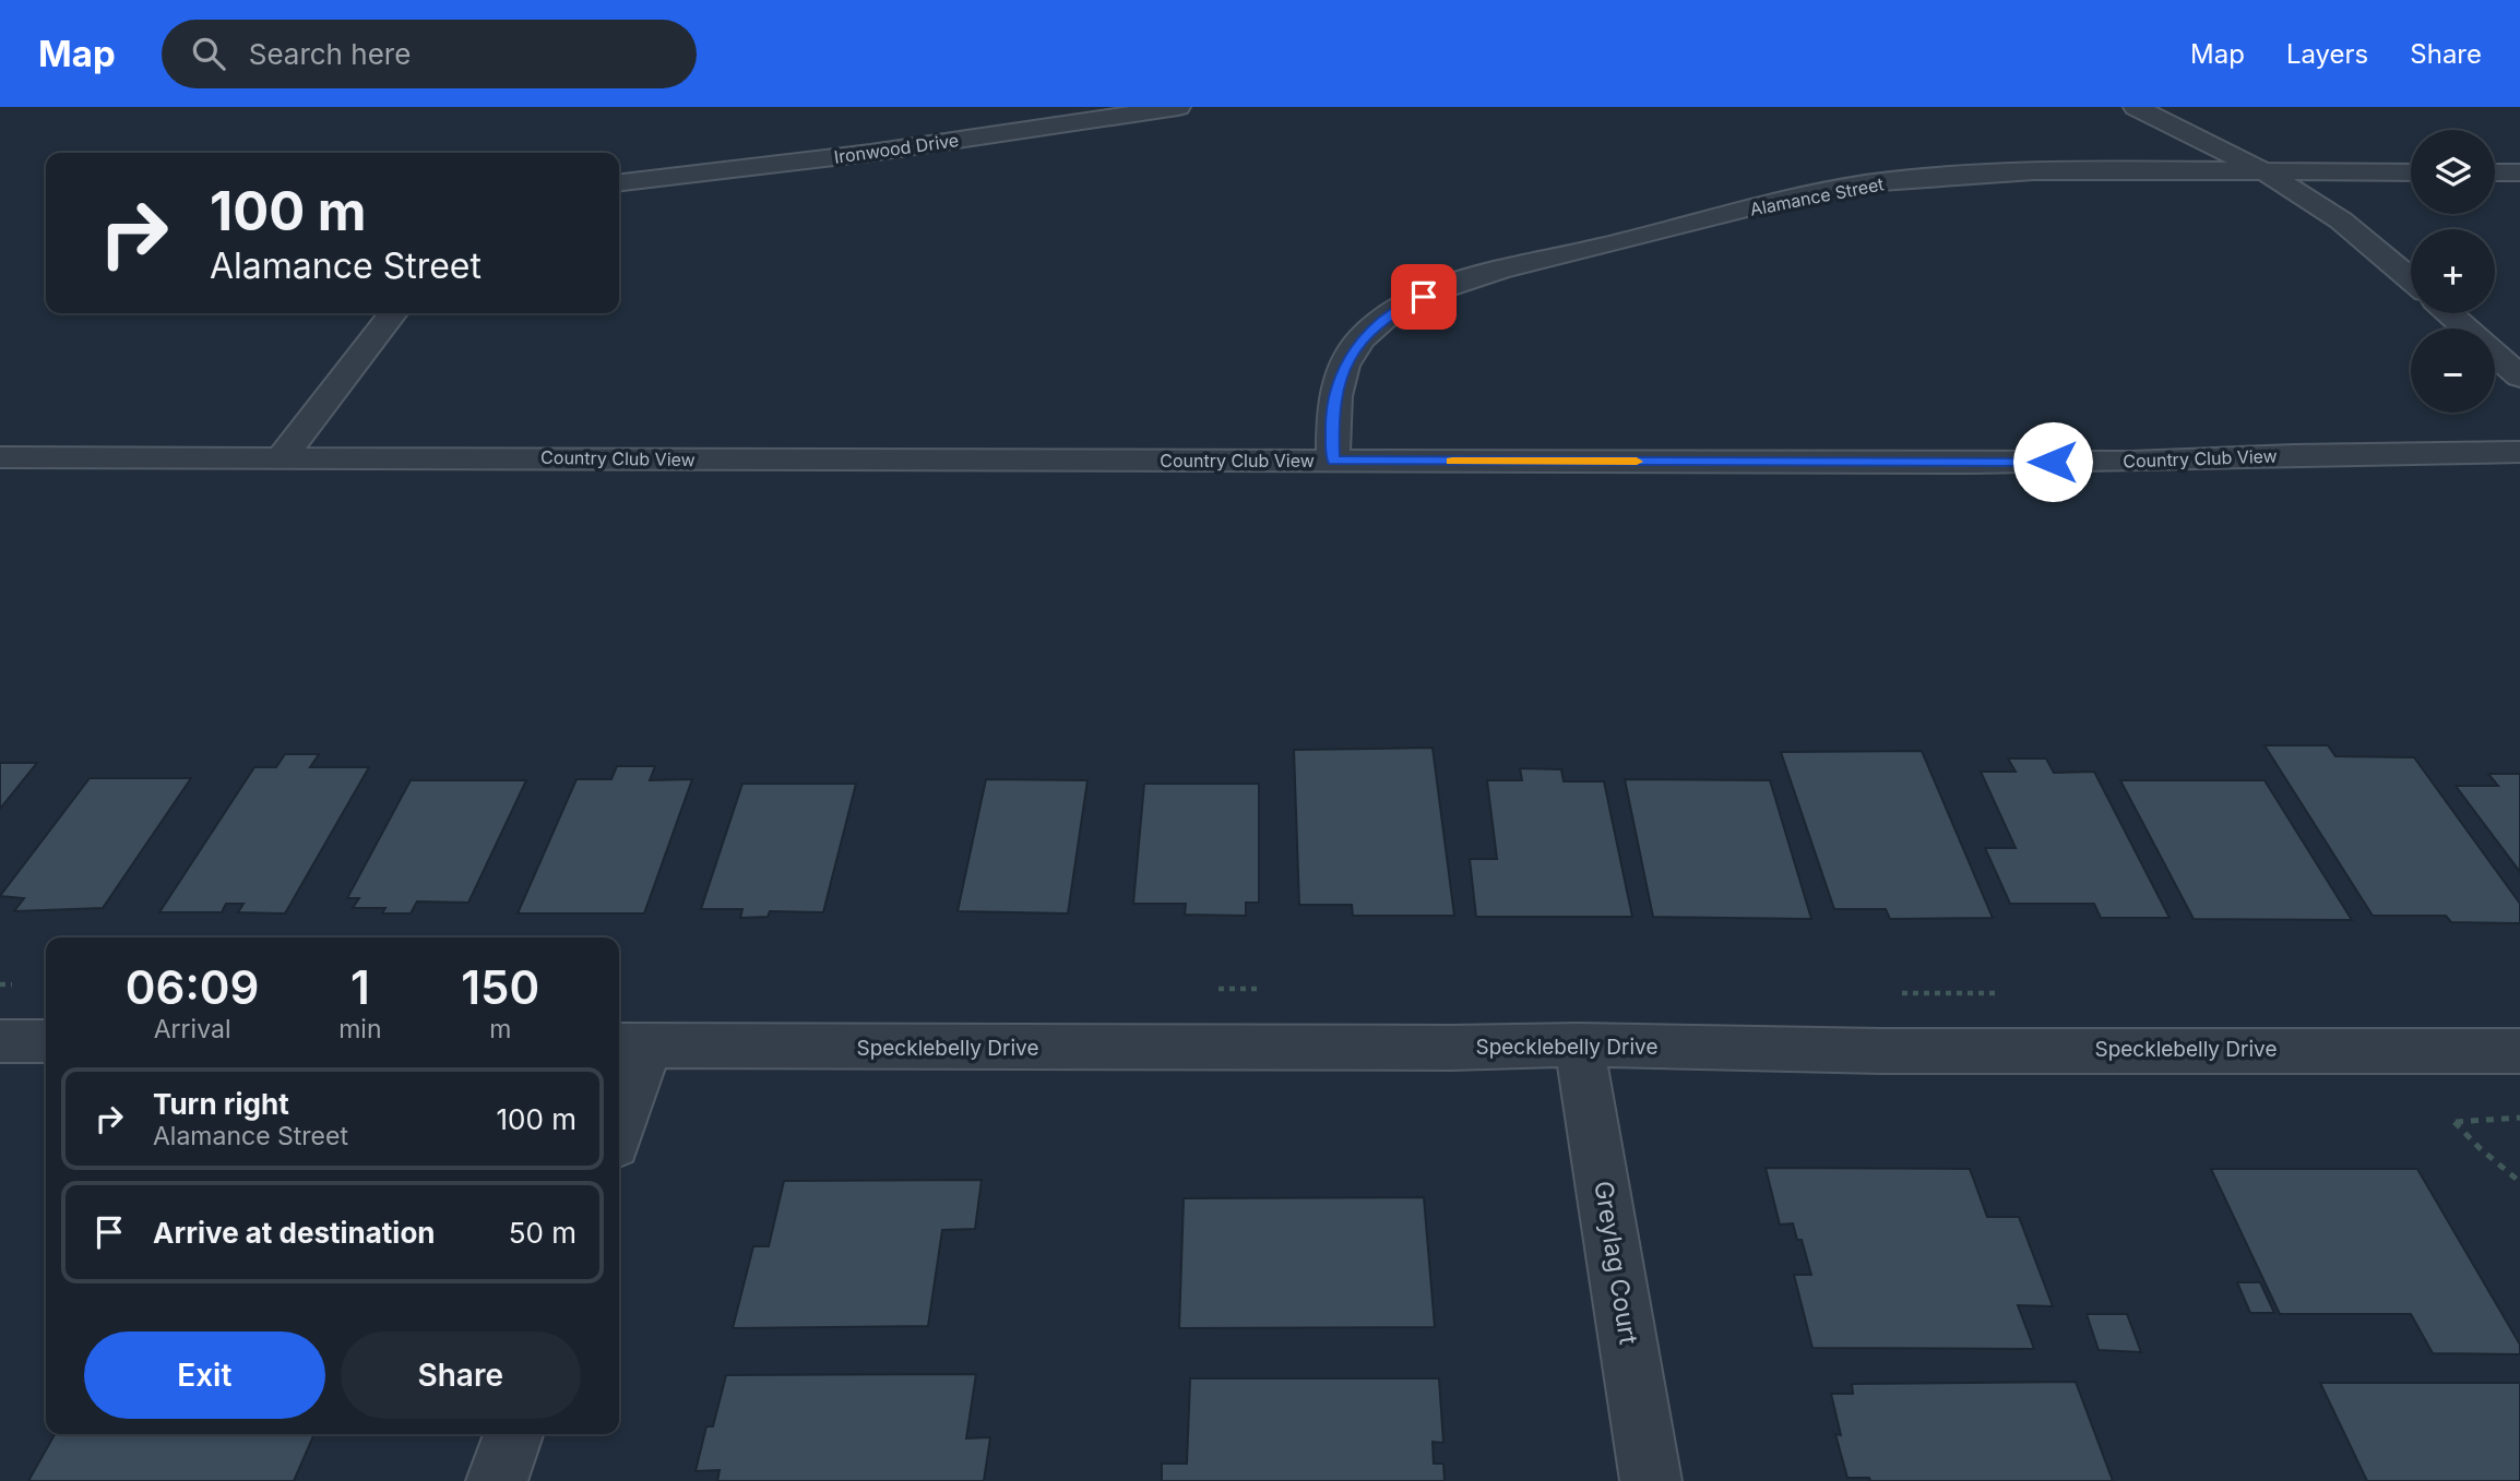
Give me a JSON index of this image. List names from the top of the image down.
{
  "streets": {
    "street": [
      "Ironwood Drive",
      "Alamance Street",
      "Country Club View",
      "Specklebelly Drive",
      "Greylag Court"
    ]
  },
  "crossings": [
    ["Alamance Street", "Country Club View"],
    ["Specklebelly Drive", "Greylag Court"]
  ],
  "page": {
    "header": "Map",
    "search": "Search here",
    "nav": ["Map", "Layers", "Share"],
    "map_buttons": ["+", "−"],
    "turn": ["100 m", "Alamance Street"],
    "eta": [
      "06:09",
      "Arrival",
      "1",
      "min",
      "150",
      "m"
    ],
    "list": [
      {
        "name": "Turn right",
        "note": "Alamance Street",
        "value": "100 m"
      },
      {
        "name": "Arrive at destination",
        "value": "50 m"
      }
    ],
    "buttons": ["Exit", "Share"]
  }
}
